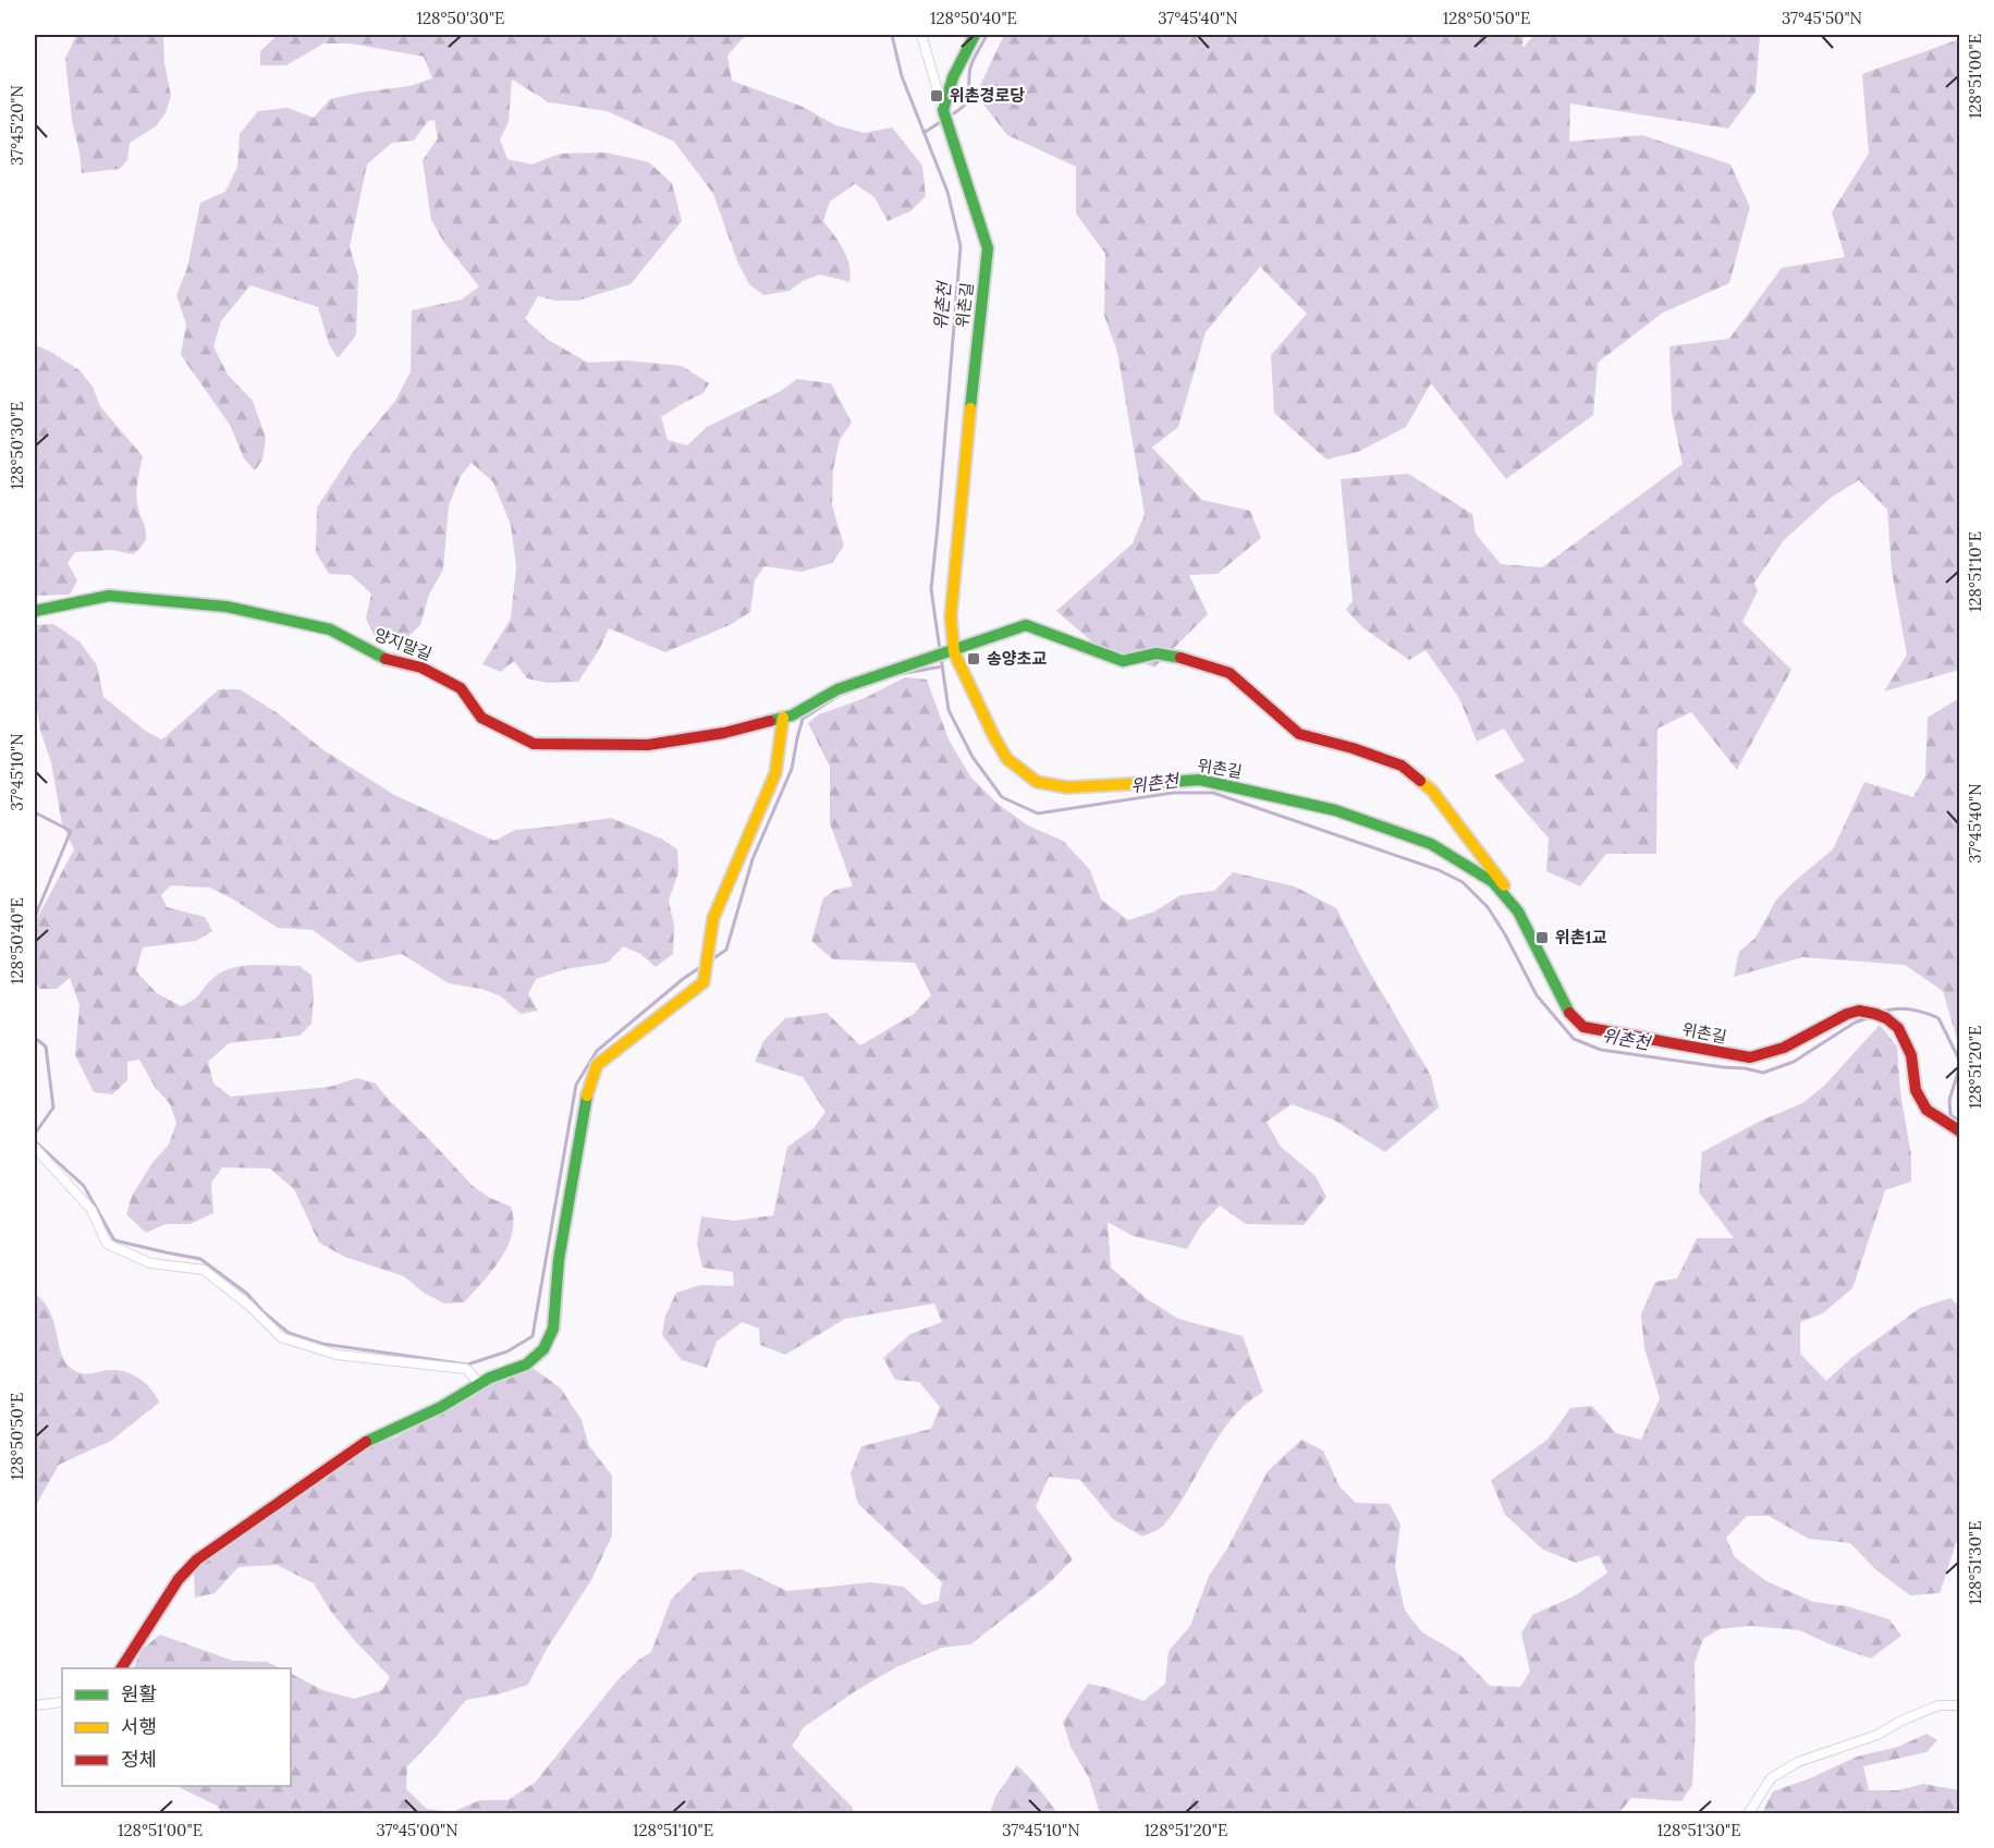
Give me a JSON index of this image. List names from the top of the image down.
{
  "streets": {
    "street": ["위촌길", "양지말길"]
  },
  "crossings": [
    ["위촌길", "양지말길"]
  ],
  "water": ["위촌천"],
  "places": {
    "transit": ["위촌경로당", "송양초교", "위촌1교"]
  },
  "legend": ["원활", "서행", "정체"],
  "coordinates": [
    "128°50'30\"E",
    "128°50'40\"E",
    "37°45'40\"N",
    "128°50'50\"E",
    "37°45'50\"N",
    "128°51'00\"E",
    "37°45'20\"N",
    "128°51'10\"E",
    "37°45'10\"N",
    "128°51'20\"E",
    "128°51'30\"E",
    "37°45'00\"N"
  ]
}
